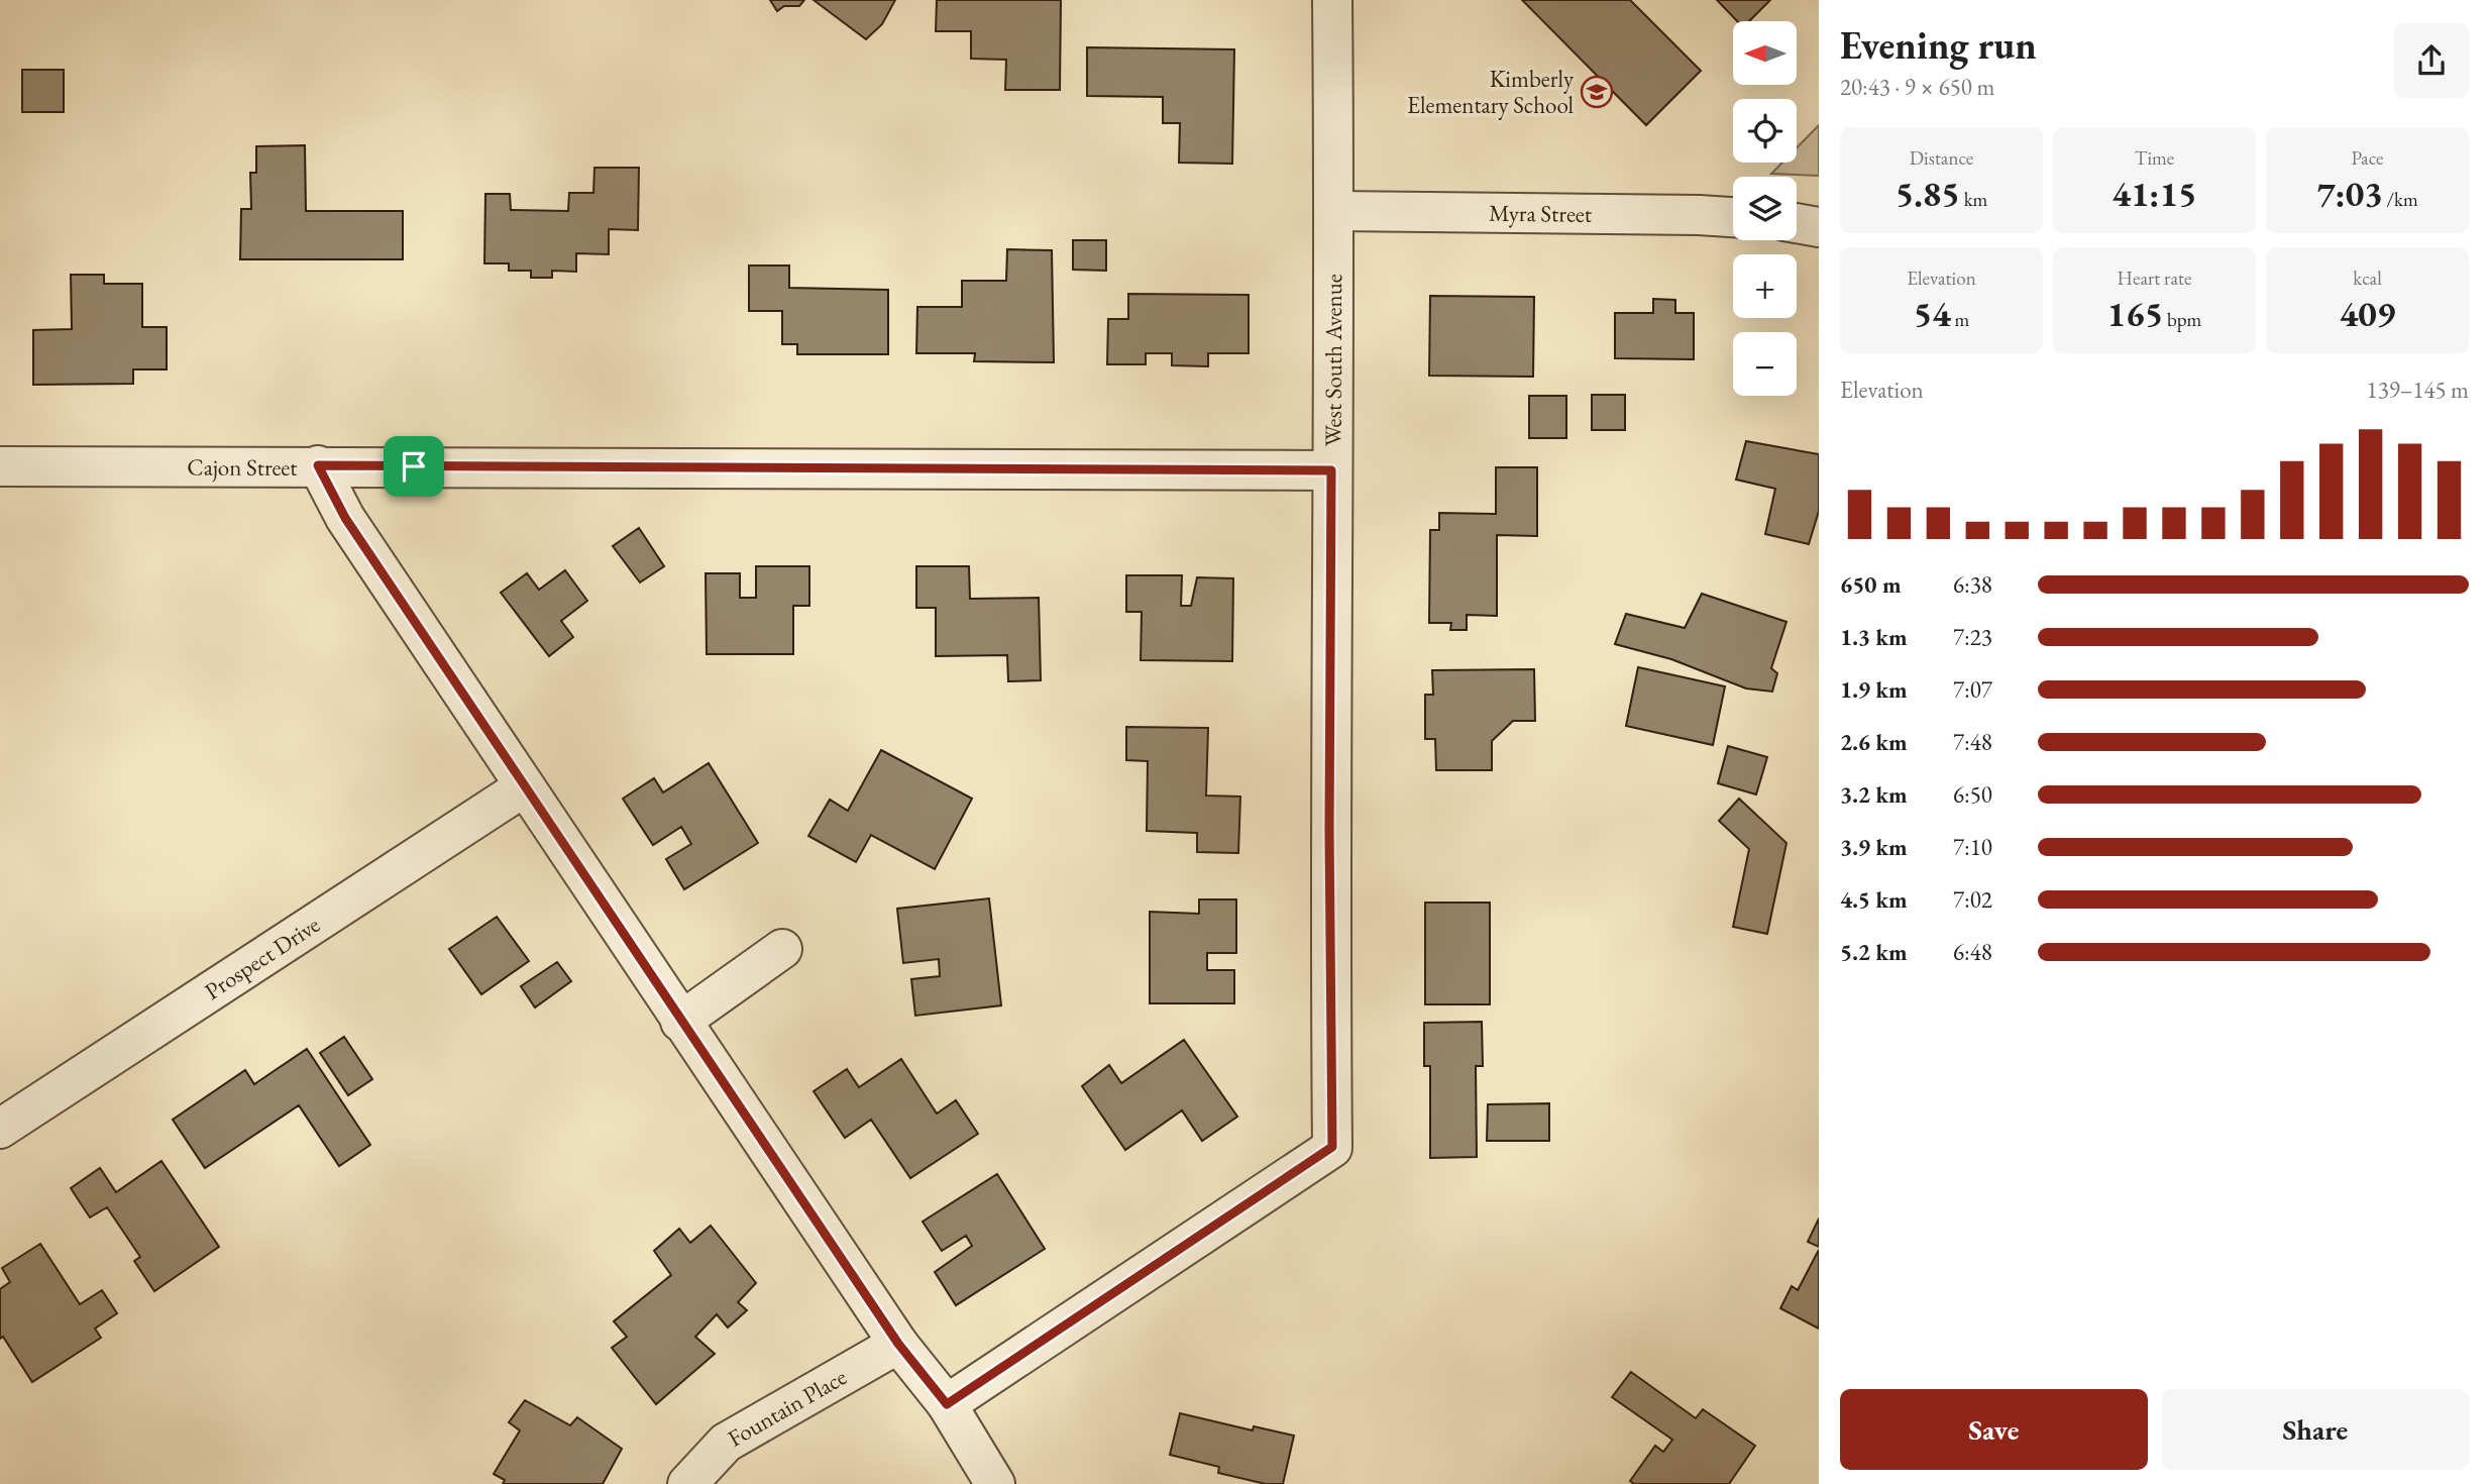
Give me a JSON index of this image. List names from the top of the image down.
{
  "streets": {
    "street": [
      "Myra Street",
      "West South Avenue",
      "Cajon Street",
      "Prospect Drive",
      "Fountain Place"
    ]
  },
  "crossings": [
    ["Myra Street", "West South Avenue"],
    ["West South Avenue", "Cajon Street"]
  ],
  "places": {
    "school or university": ["Kimberly Elementary School"]
  },
  "north": "left",
  "page": {
    "heading": ["Evening run", "20:43 · 9 × 650 m"],
    "map_buttons": ["+", "−"],
    "stats": [
      ["Distance", "5.85 km"],
      ["Time", "41:15"],
      ["Pace", "7:03 /km"],
      ["Elevation", "54 m"],
      ["Heart rate", "165 bpm"],
      ["kcal", "409"]
    ],
    "chart": ["Elevation", "139–145 m"],
    "list": [
      {
        "name": "650 m",
        "note": "6:38"
      },
      {
        "name": "1.3 km",
        "note": "7:23"
      },
      {
        "name": "1.9 km",
        "note": "7:07"
      },
      {
        "name": "2.6 km",
        "note": "7:48"
      },
      {
        "name": "3.2 km",
        "note": "6:50"
      },
      {
        "name": "3.9 km",
        "note": "7:10"
      },
      {
        "name": "4.5 km",
        "note": "7:02"
      },
      {
        "name": "5.2 km",
        "note": "6:48"
      }
    ],
    "buttons": ["Save", "Share"]
  }
}
